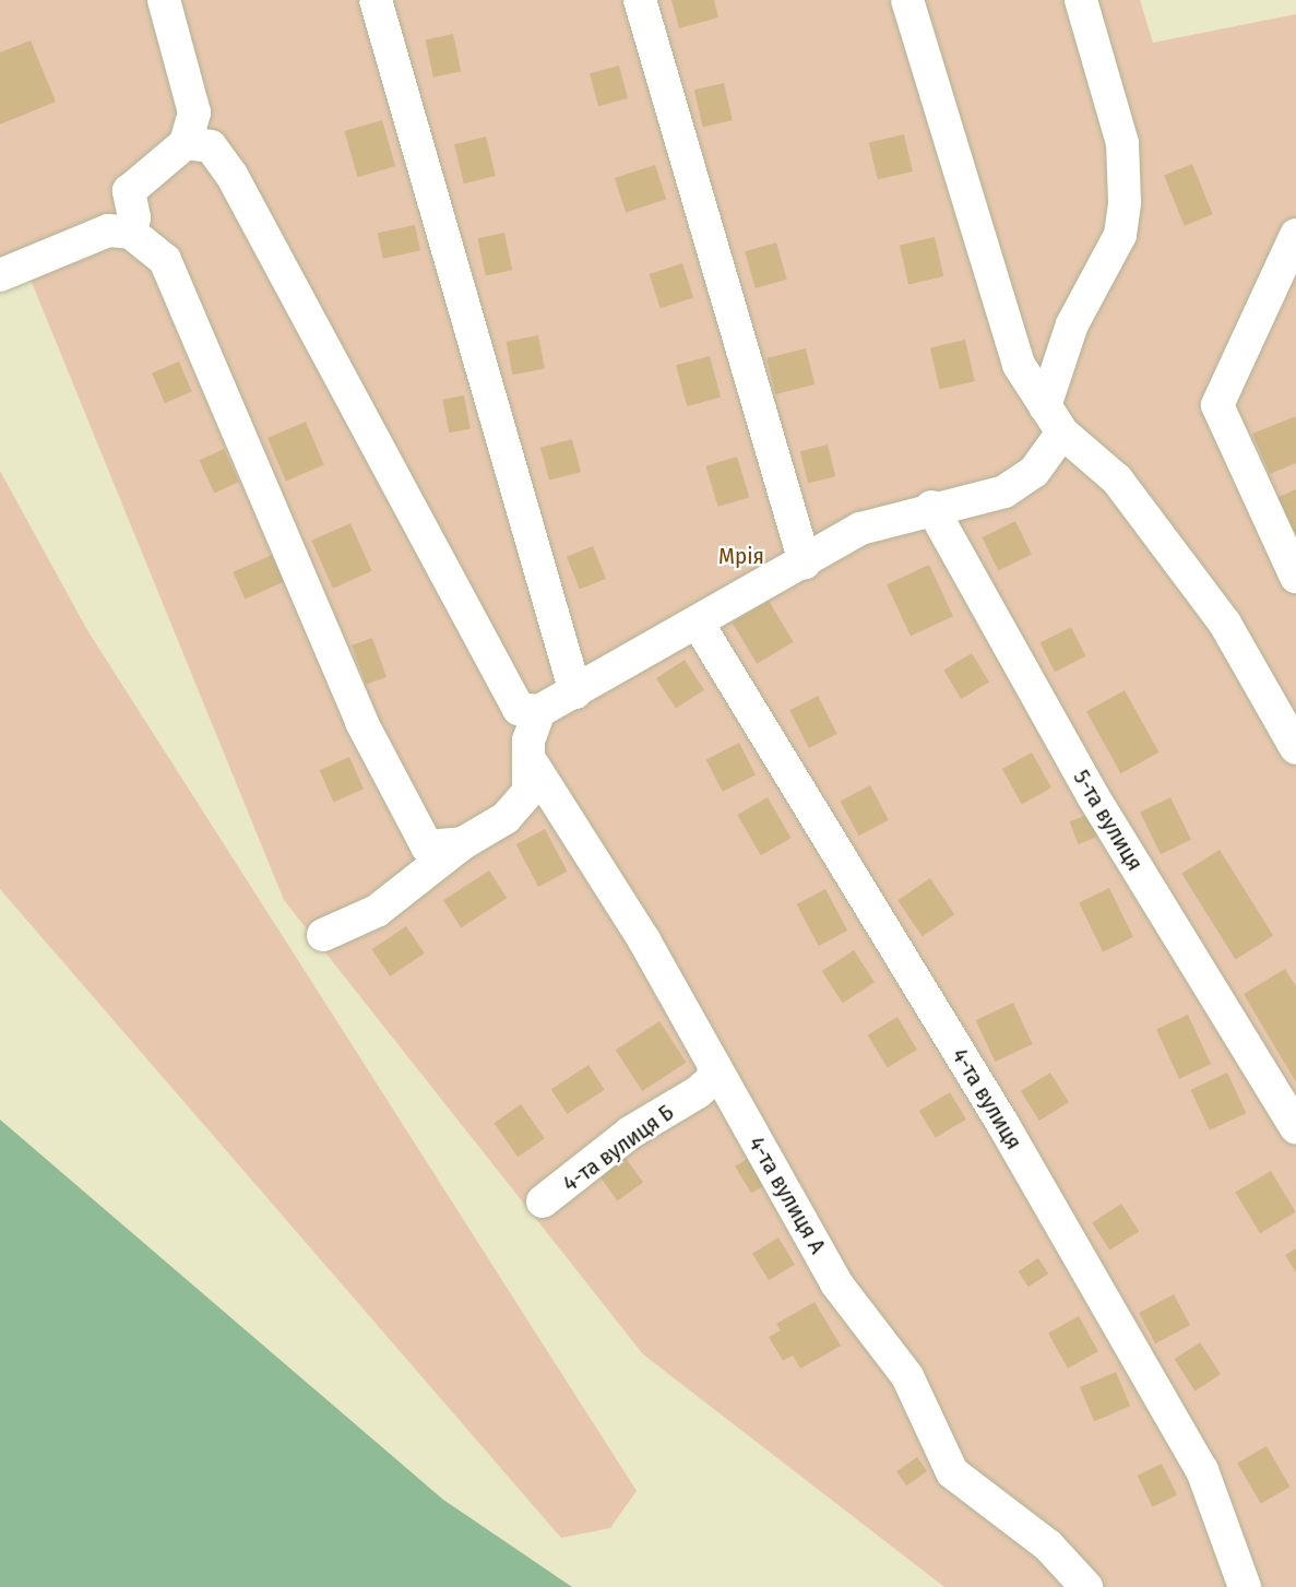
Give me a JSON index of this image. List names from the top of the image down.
{
  "streets": {
    "street": [
      "5-та вулиця",
      "4-та вулиця",
      "4-та вулиця Б",
      "4-та вулиця А"
    ]
  },
  "crossings": [
    ["4-та вулиця Б", "4-та вулиця А"]
  ],
  "parks": ["Мрія"]
}
